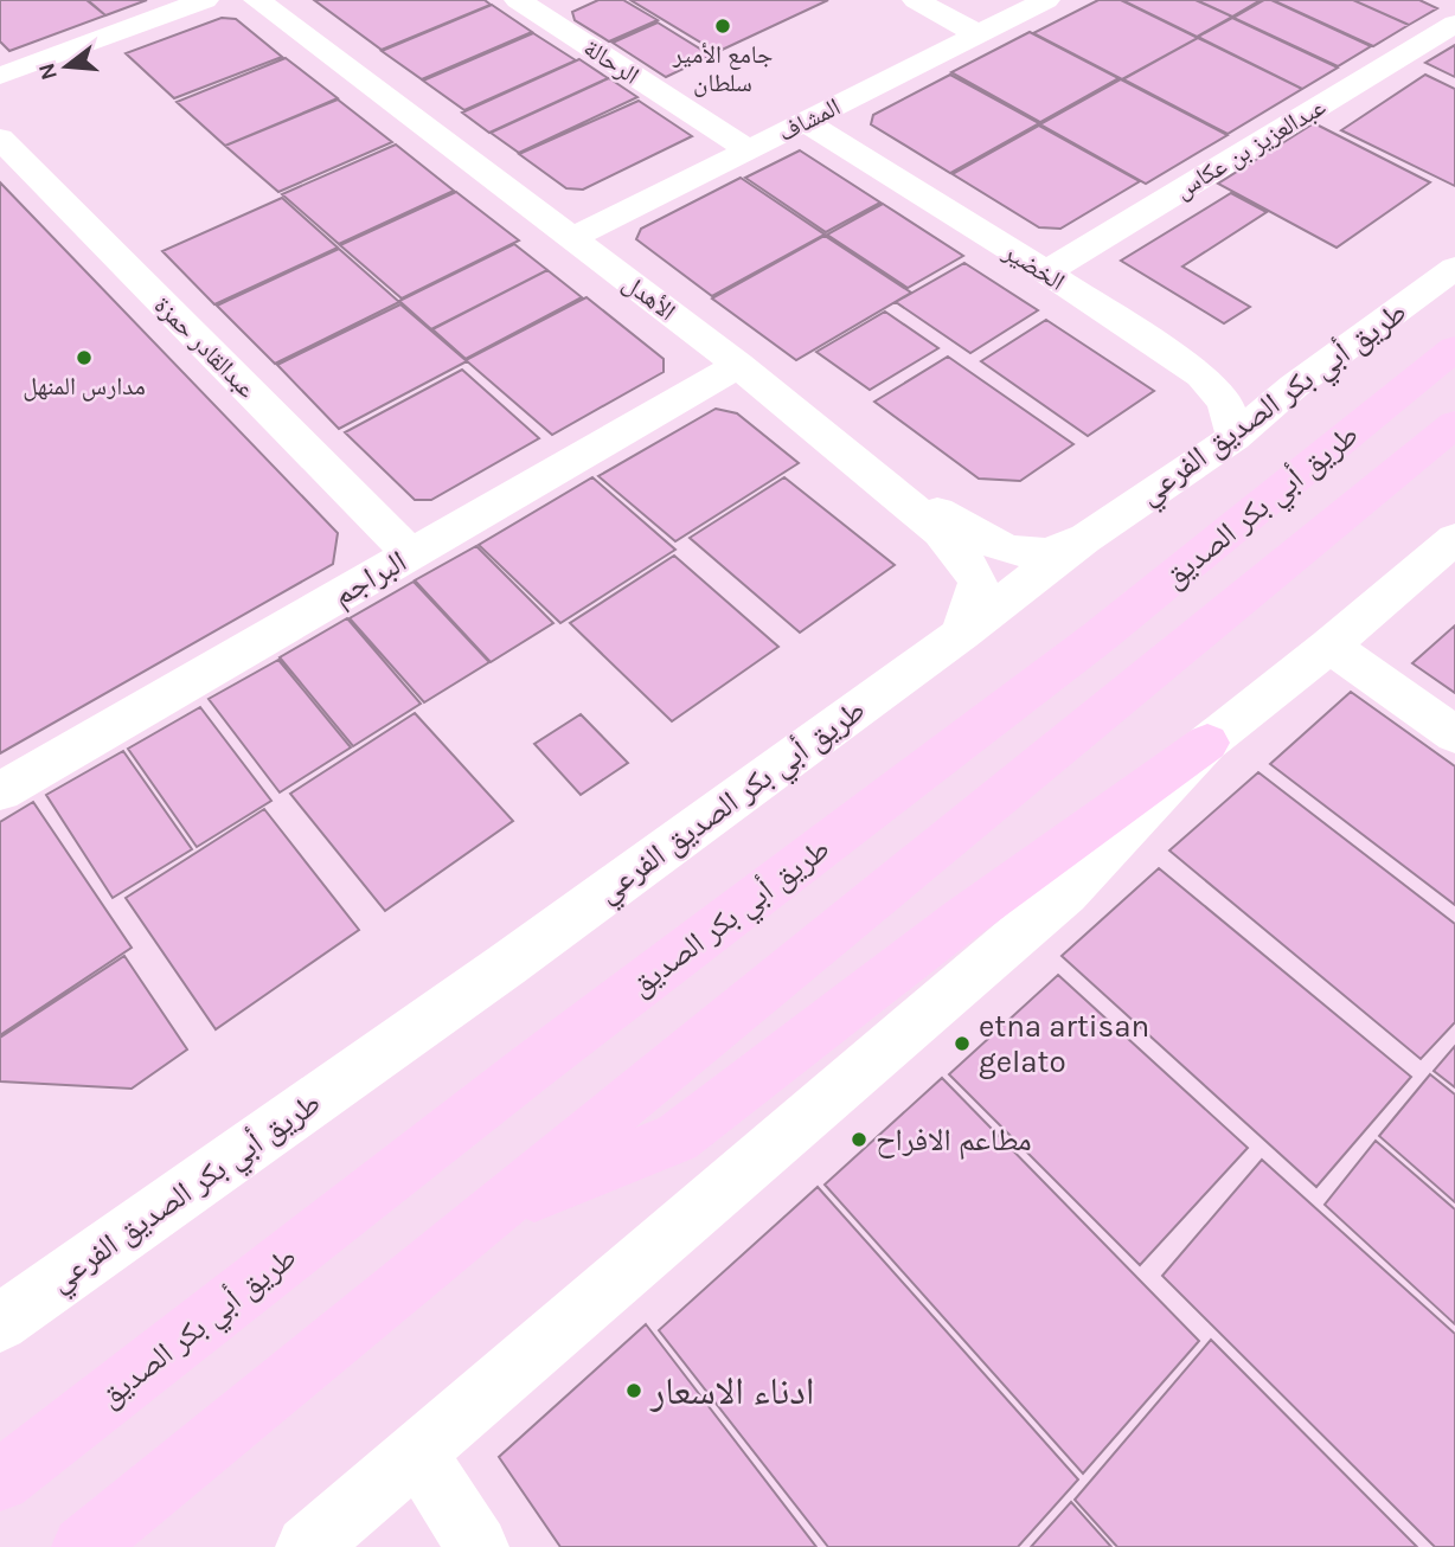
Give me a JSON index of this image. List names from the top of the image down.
{
  "streets": {
    "main road": ["طريق أبي بكر الصديق"],
    "street": [
      "الرحالة",
      "المشاف",
      "عبدالعزيز بن عكاس",
      "الخضير",
      "الأهدل",
      "عبدالقادر حمزة",
      "طريق أبي بكر الصديق الفرعي",
      "البراجم"
    ]
  },
  "crossings": [
    ["الرحالة", "المشاف"],
    ["المشاف", "الخضير"],
    ["المشاف", "الأهدل"],
    ["عبدالعزيز بن عكاس", "الخضير"],
    ["الخضير", "طريق أبي بكر الصديق الفرعي"],
    ["الأهدل", "طريق أبي بكر الصديق الفرعي"],
    ["الأهدل", "البراجم"],
    ["عبدالقادر حمزة", "البراجم"]
  ],
  "places": [
    "جامع الأمير سلطان",
    "مدارس المنهل",
    "etna artisan gelato",
    "مطاعم الافراح",
    "ادناء الاسعار"
  ],
  "north": "left"
}
